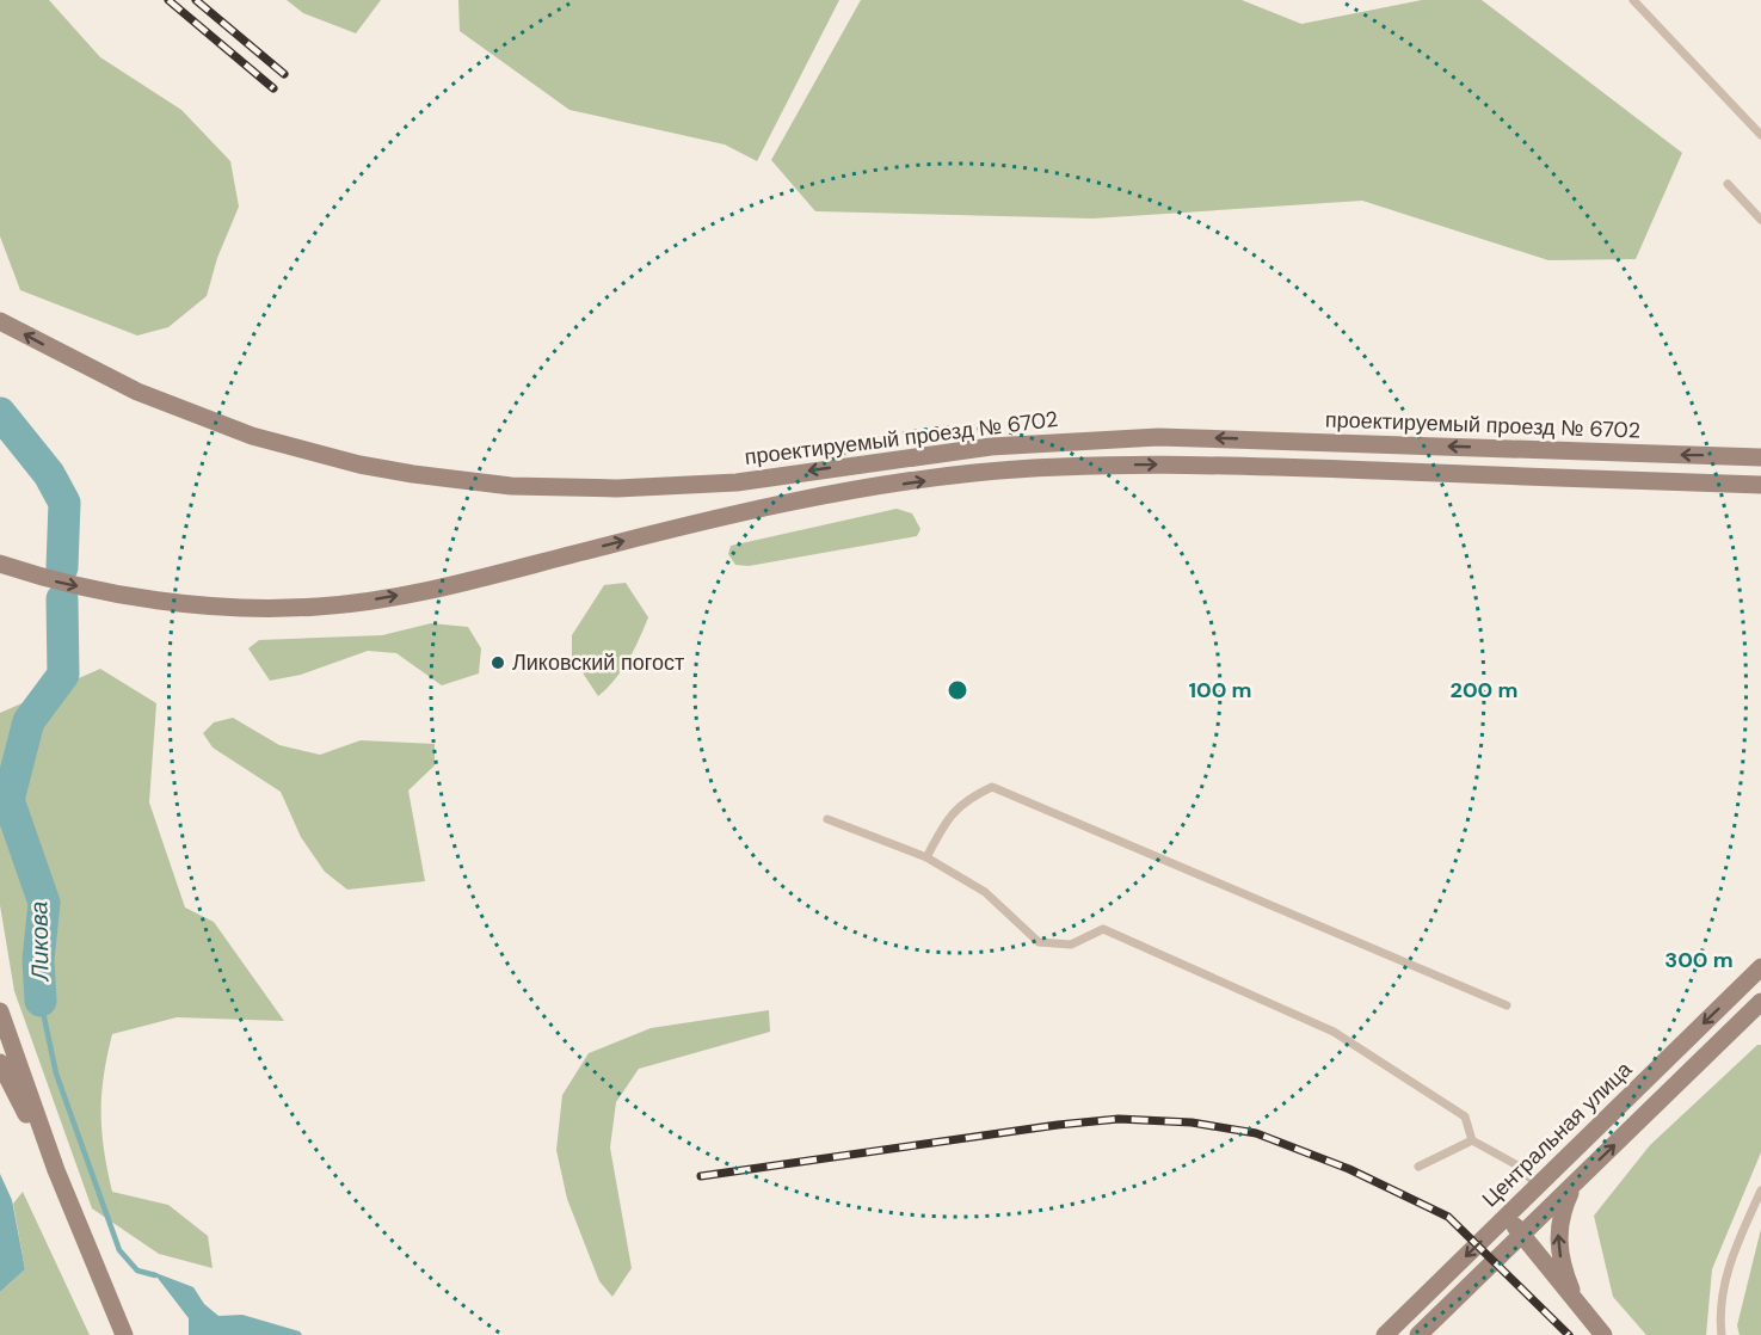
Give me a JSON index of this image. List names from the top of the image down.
{
  "streets": {
    "main road": ["проектируемый проезд № 6702", "Центральная улица"]
  },
  "water": ["Ликова"],
  "places": ["Ликовский погост"],
  "rings": ["100 m", "200 m", "300 m"]
}
